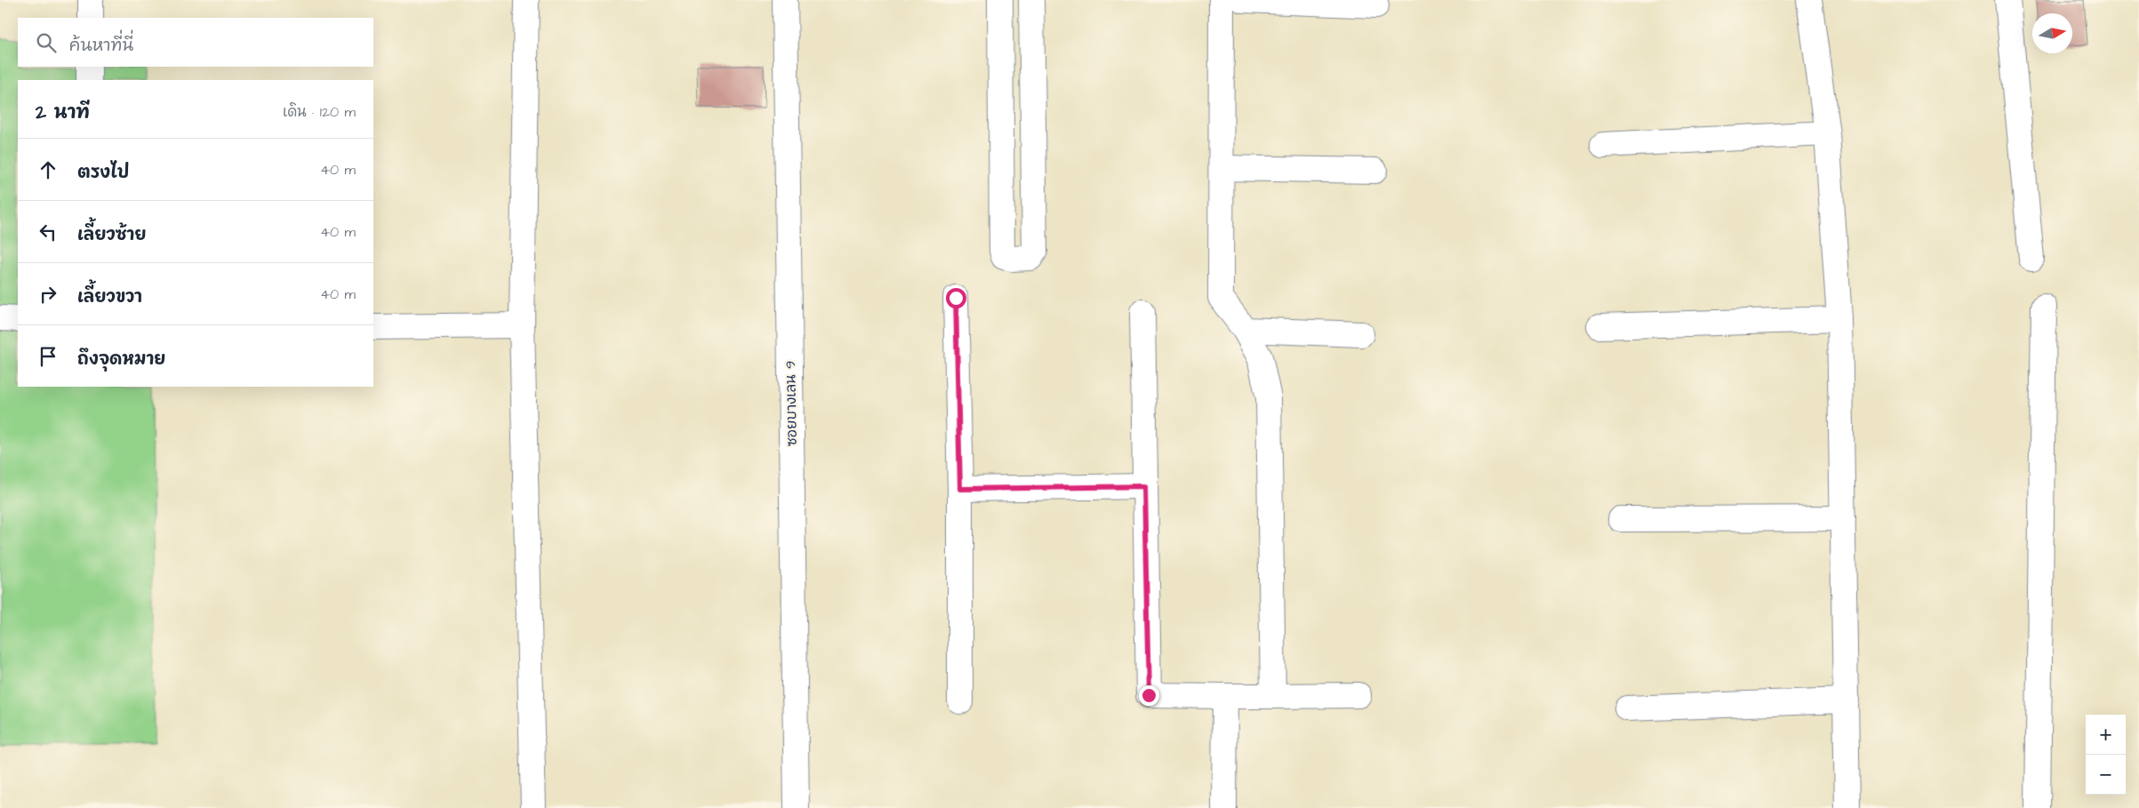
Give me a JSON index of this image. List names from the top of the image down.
{
  "streets": {
    "street": ["ซอยบางเลน 9"]
  },
  "north": "right",
  "page": {
    "search": "ค้นหาที่นี่",
    "heading": ["2 นาที", "เดิน · 120 m"],
    "list": [
      ["ตรงไป", "40 m"],
      ["เลี้ยวซ้าย", "40 m"],
      ["เลี้ยวขวา", "40 m"],
      "ถึงจุดหมาย"
    ],
    "map_buttons": ["+", "−"]
  }
}
